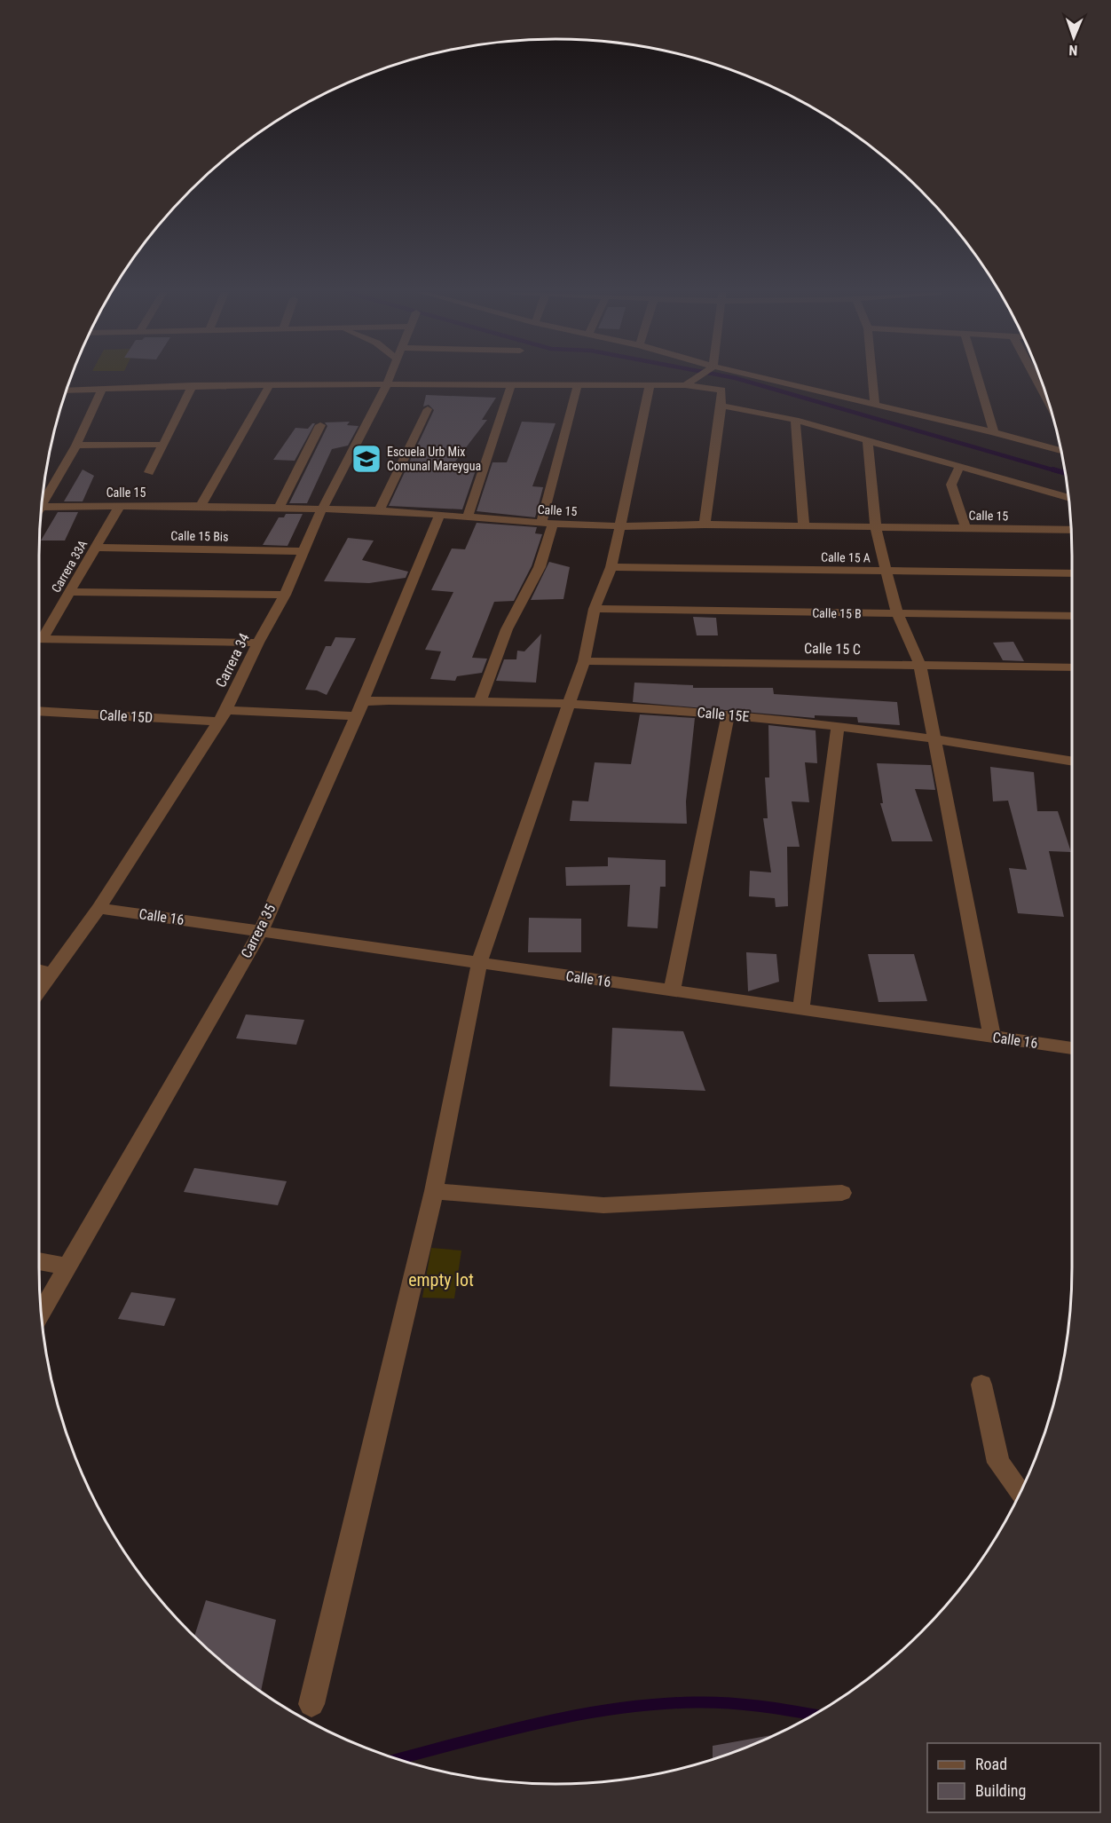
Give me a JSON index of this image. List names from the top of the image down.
{
  "streets": {
    "street": [
      "Calle 15",
      "Calle 15 Bis",
      "Calle 15 A",
      "Carrera 33A",
      "Calle 15 B",
      "Calle 15 C",
      "Carrera 34",
      "Calle 15E",
      "Calle 15D",
      "Calle 16",
      "Carrera 35"
    ]
  },
  "crossings": [
    ["Calle 15", "Carrera 33A"],
    ["Calle 15", "Carrera 34"],
    ["Calle 15", "Carrera 35"],
    ["Calle 15 Bis", "Carrera 33A"],
    ["Calle 15 Bis", "Carrera 34"],
    ["Carrera 34", "Calle 15D"],
    ["Carrera 34", "Calle 16"],
    ["Calle 15E", "Carrera 35"],
    ["Calle 15D", "Carrera 35"],
    ["Calle 16", "Carrera 35"]
  ],
  "parks": ["empty lot"],
  "places": {
    "school or university": ["Escuela Urb Mix Comunal Mareygua"]
  },
  "legend": ["Road", "Building"],
  "north": "bottom"
}
